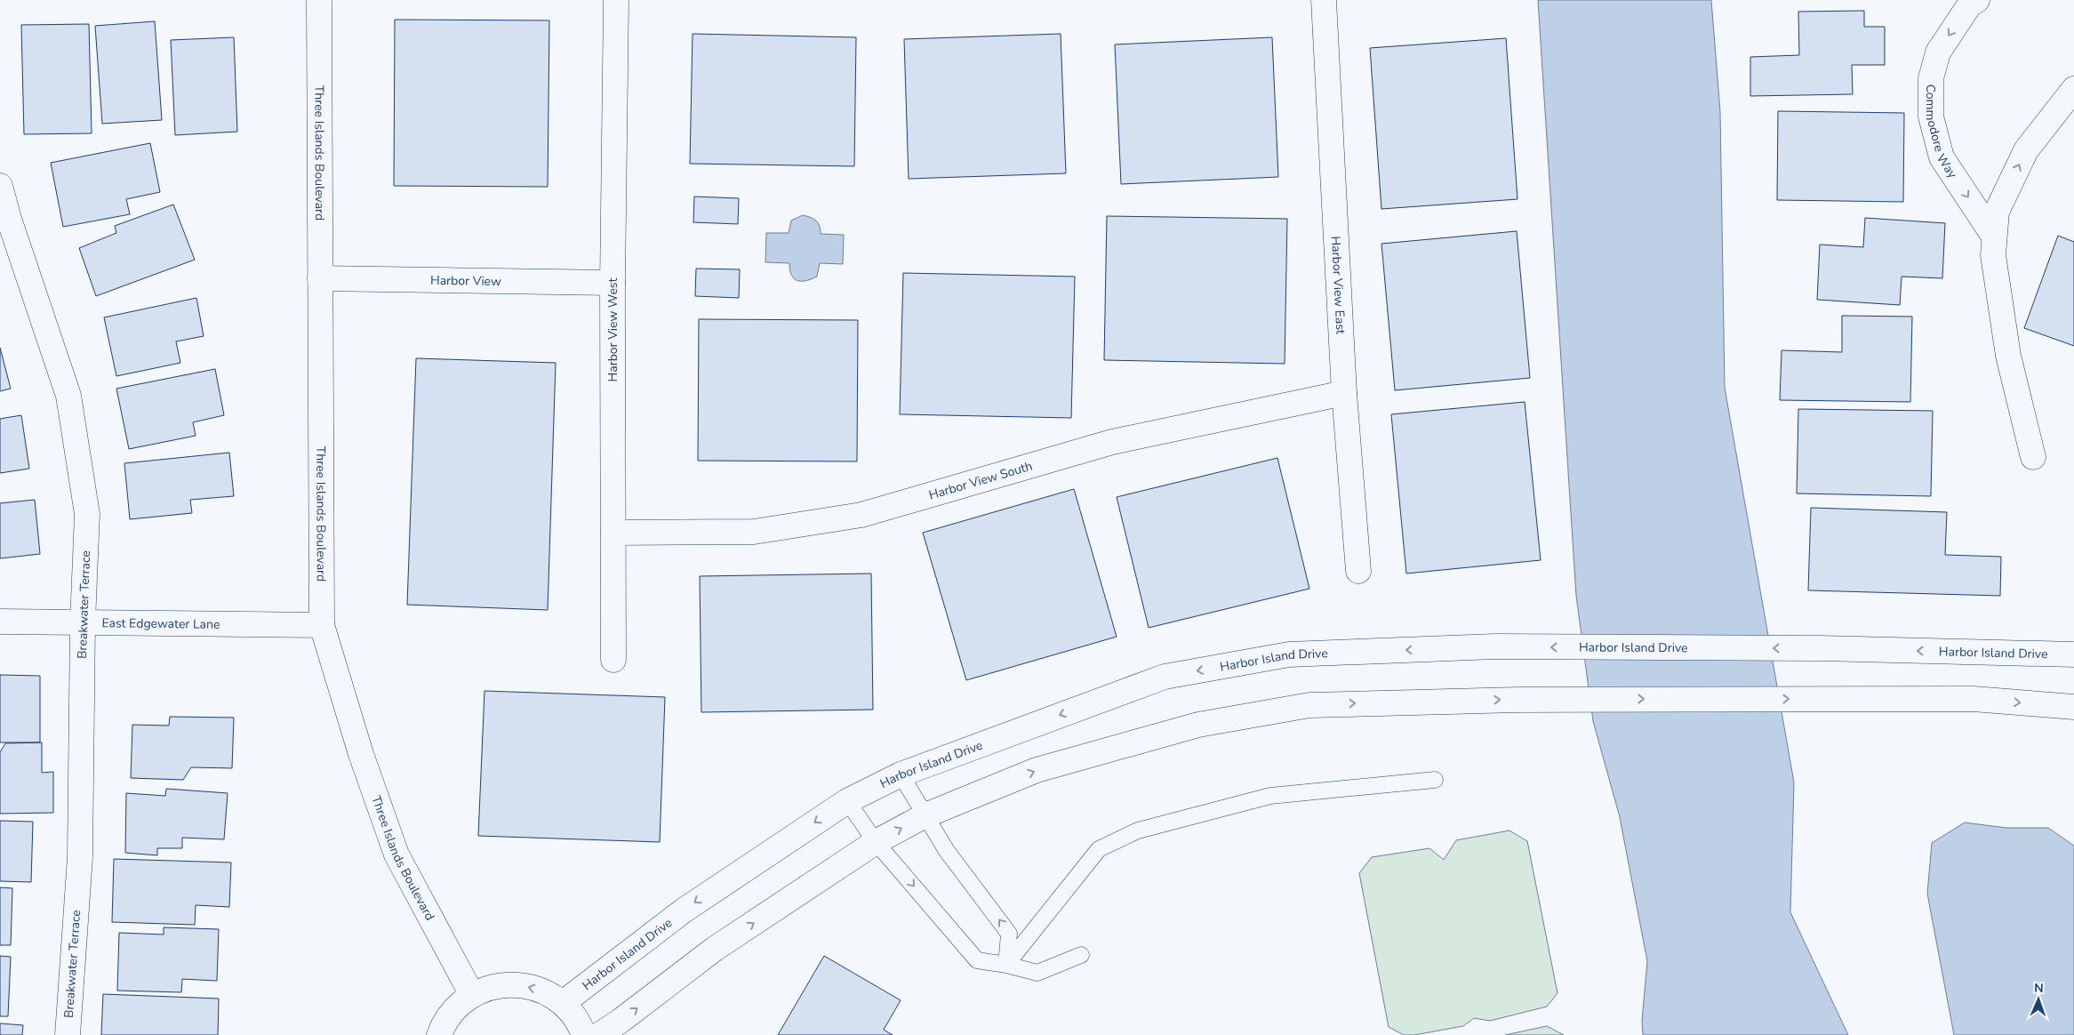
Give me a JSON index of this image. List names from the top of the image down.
{
  "streets": {
    "street": [
      "Commodore Way",
      "Three Islands Boulevard",
      "Harbor View",
      "Harbor View East",
      "Harbor View West",
      "Harbor View South",
      "Breakwater Terrace",
      "East Edgewater Lane",
      "Harbor Island Drive"
    ]
  },
  "crossings": [
    ["Three Islands Boulevard", "Harbor View"],
    ["Three Islands Boulevard", "East Edgewater Lane"],
    ["Harbor View", "Harbor View West"],
    ["Harbor View East", "Harbor View South"],
    ["Harbor View West", "Harbor View South"],
    ["Breakwater Terrace", "East Edgewater Lane"]
  ],
  "one_way": ["Commodore Way"],
  "north": "top"
}
